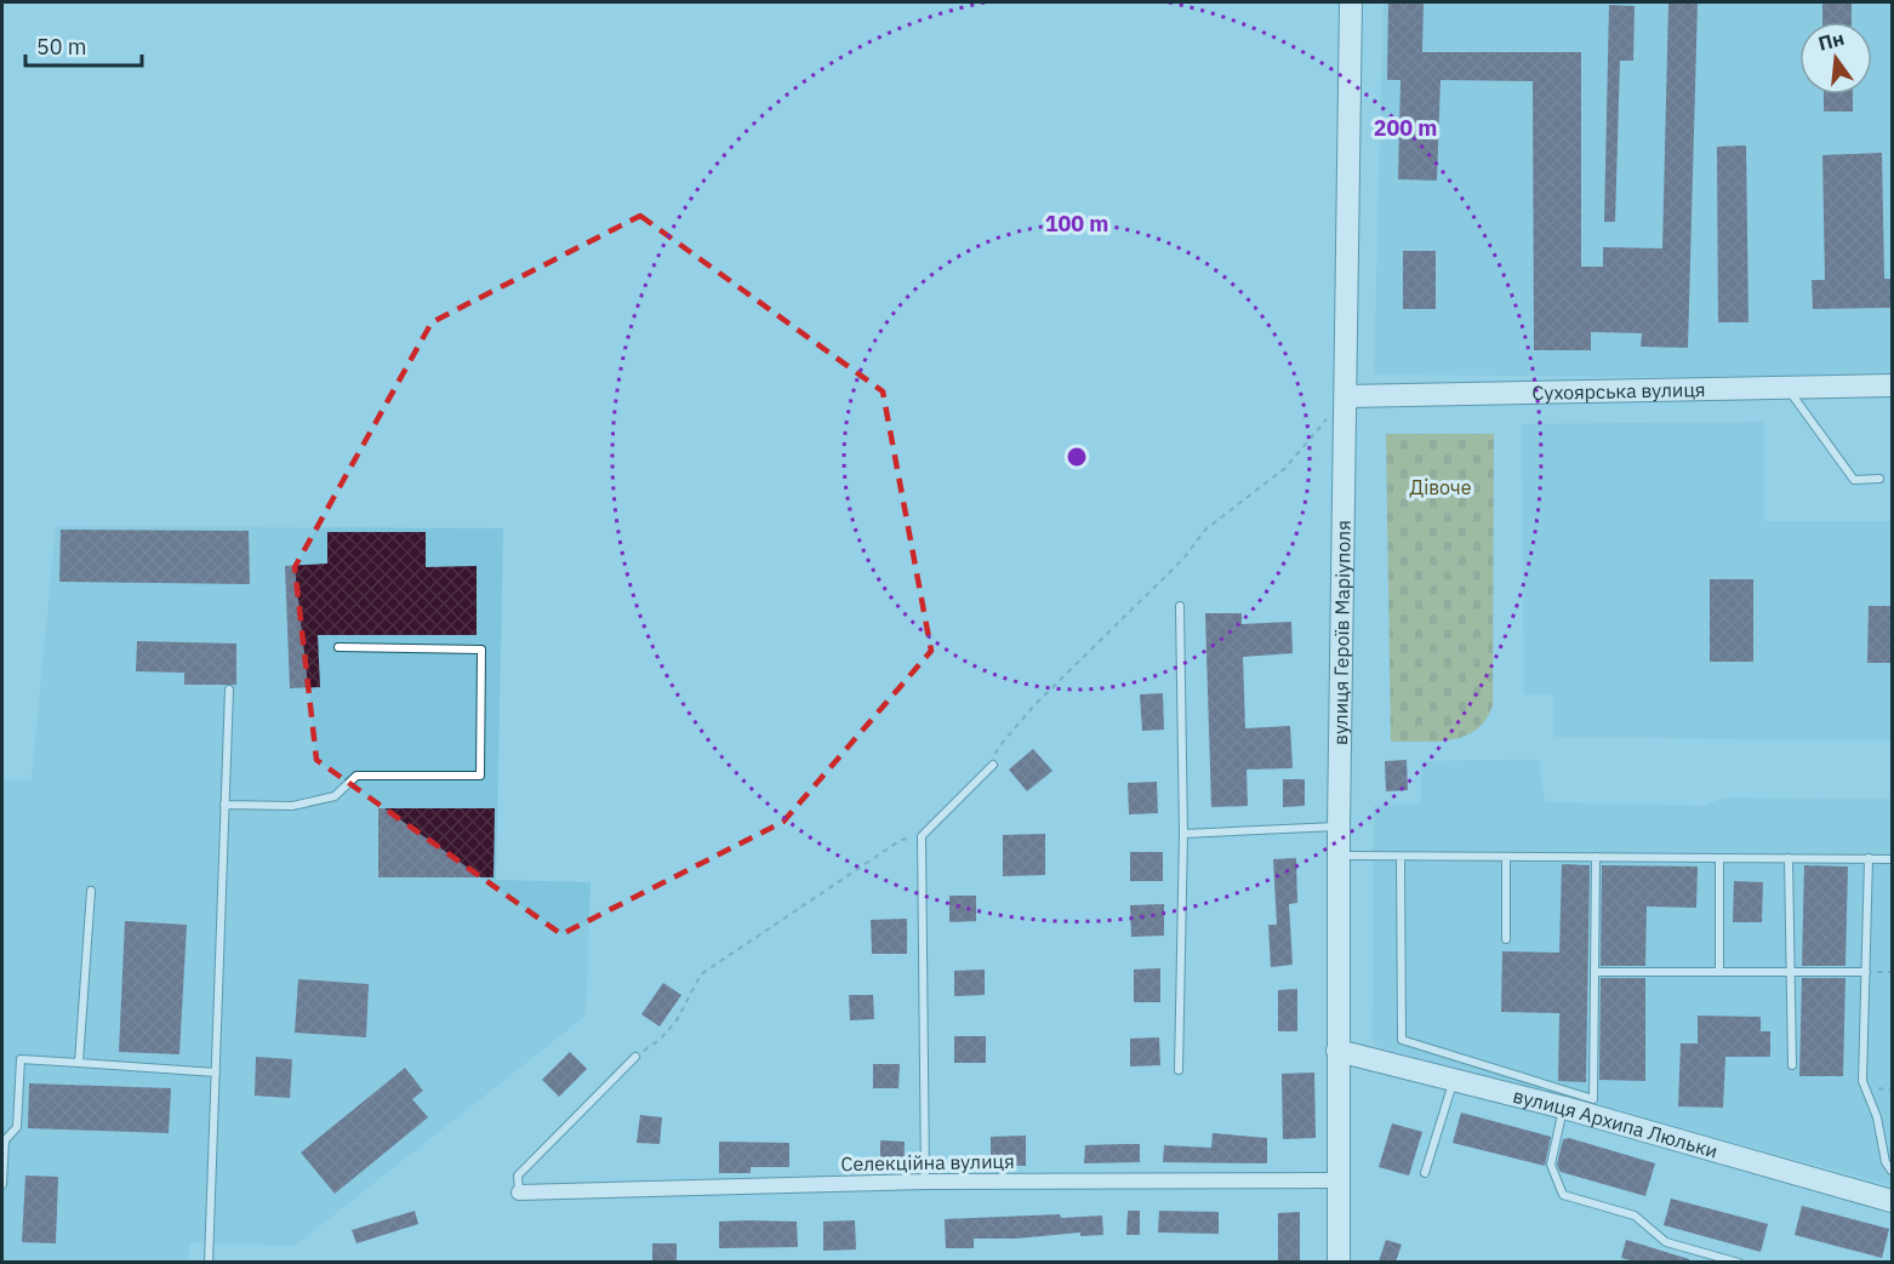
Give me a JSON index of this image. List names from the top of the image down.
{
  "streets": {
    "street": [
      "Сухоярська вулиця",
      "вулиця Героїв Маріуполя",
      "вулиця Архипа Люльки",
      "Селекційна вулиця"
    ]
  },
  "crossings": [
    ["Сухоярська вулиця", "вулиця Героїв Маріуполя"],
    ["вулиця Героїв Маріуполя", "вулиця Архипа Люльки"],
    ["вулиця Героїв Маріуполя", "Селекційна вулиця"]
  ],
  "parks": ["Дівоче"],
  "scale_bar": "50 m",
  "north": "top",
  "rings": ["200 m", "100 m"]
}
